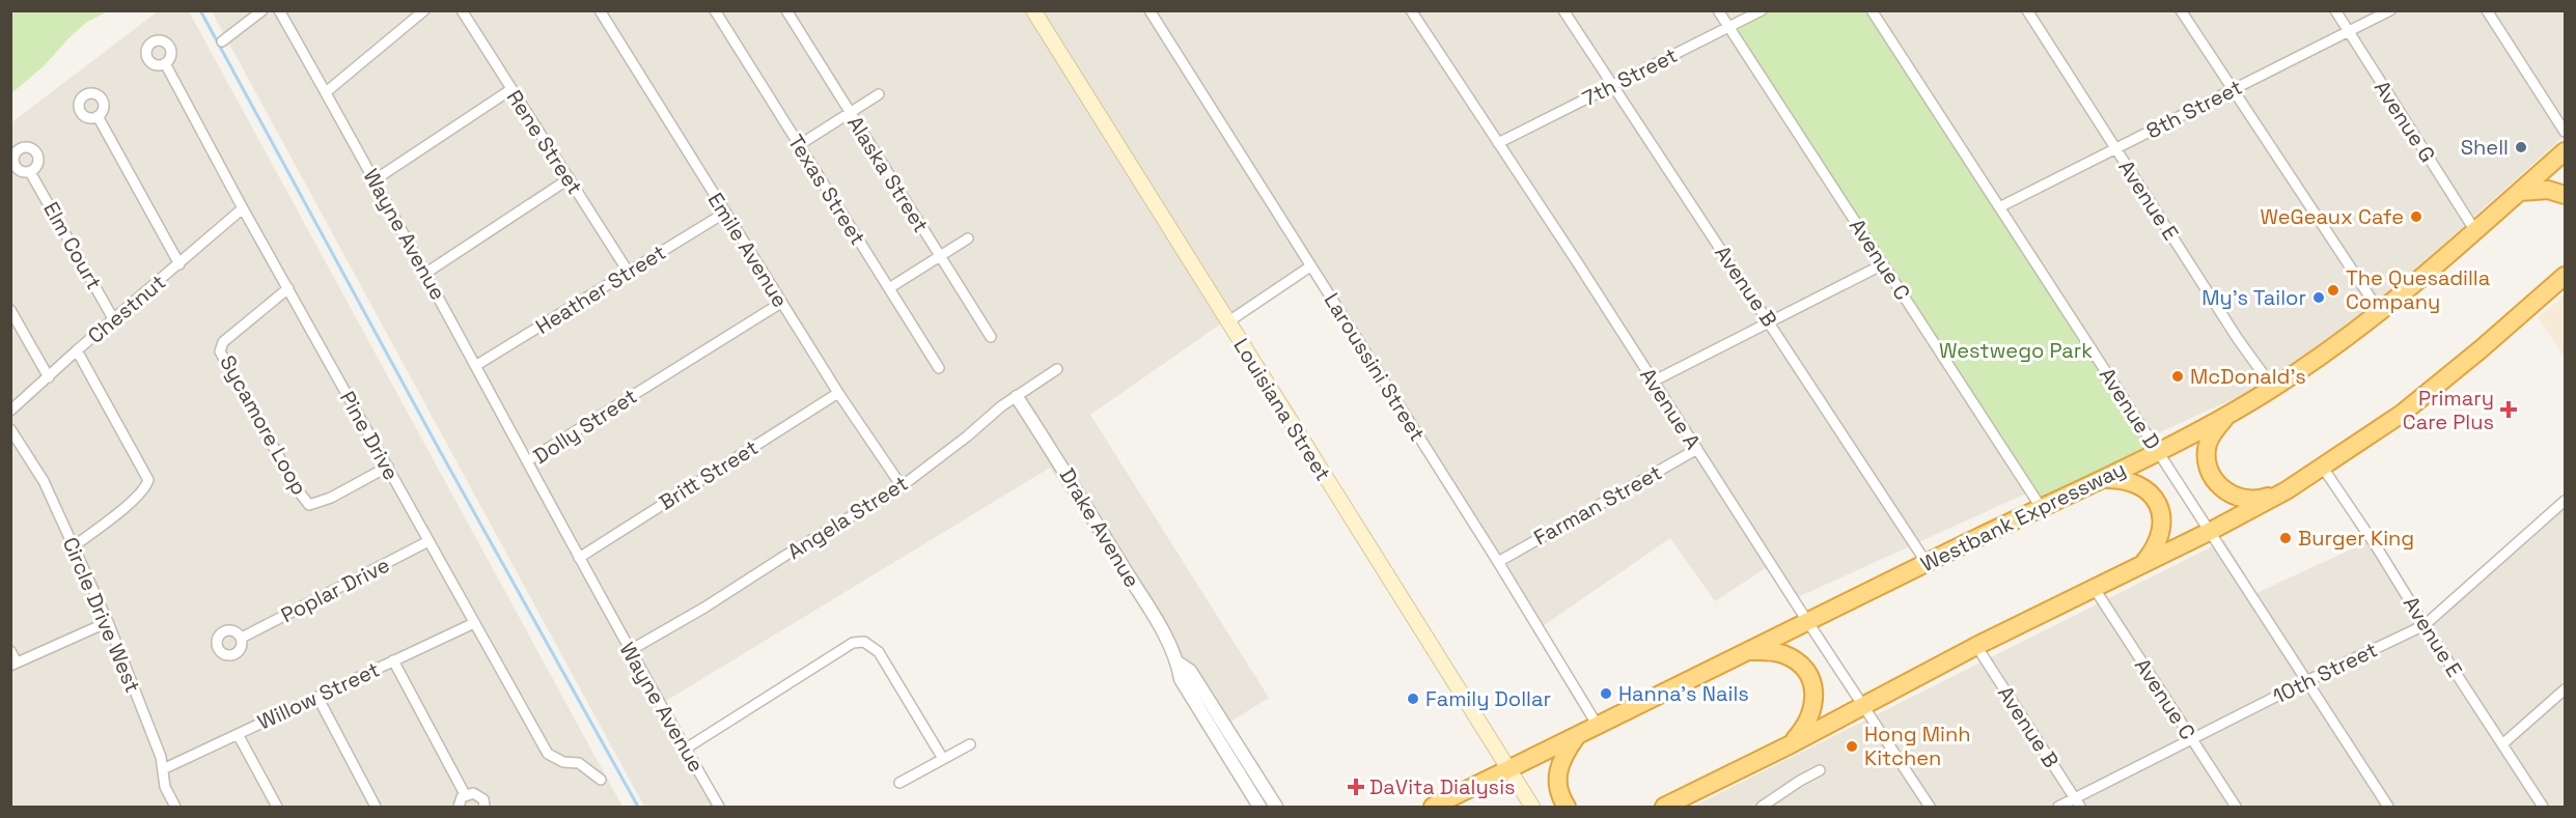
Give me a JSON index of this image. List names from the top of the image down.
{
  "streets": {
    "highway": ["Westbank Expressway"],
    "main road": ["Louisiana Street"],
    "street": [
      "7th Street",
      "8th Street",
      "Avenue G",
      "Rene Street",
      "Alaska Street",
      "Texas Street",
      "Avenue E",
      "Wayne Avenue",
      "Elm Court",
      "Emile Avenue",
      "Avenue C",
      "Avenue B",
      "Heather Street",
      "Chestnut",
      "Laroussini Street",
      "Avenue A",
      "Avenue D",
      "Sycamore Loop",
      "Dolly Street",
      "Pine Drive",
      "Britt Street",
      "Farman Street",
      "Angela Street",
      "Drake Avenue",
      "Poplar Drive",
      "Circle Drive West",
      "10th Street",
      "Willow Street"
    ]
  },
  "crossings": [
    ["7th Street", "Avenue C"],
    ["7th Street", "Avenue B"],
    ["7th Street", "Avenue A"],
    ["8th Street", "Avenue G"],
    ["8th Street", "Avenue E"],
    ["8th Street", "Avenue D"],
    ["Avenue G", "Westbank Expressway"],
    ["Rene Street", "Heather Street"],
    ["Avenue E", "Westbank Expressway"],
    ["Avenue E", "10th Street"],
    ["Wayne Avenue", "Heather Street"],
    ["Wayne Avenue", "Dolly Street"],
    ["Wayne Avenue", "Angela Street"],
    ["Elm Court", "Chestnut"],
    ["Emile Avenue", "Heather Street"],
    ["Emile Avenue", "Dolly Street"],
    ["Emile Avenue", "Britt Street"],
    ["Emile Avenue", "Angela Street"],
    ["Avenue C", "Westbank Expressway"],
    ["Avenue C", "10th Street"],
    ["Avenue B", "Westbank Expressway"],
    ["Avenue B", "10th Street"],
    ["Chestnut", "Pine Drive"],
    ["Laroussini Street", "Farman Street"],
    ["Laroussini Street", "Westbank Expressway"],
    ["Avenue A", "Farman Street"],
    ["Avenue A", "Westbank Expressway"],
    ["Avenue D", "Westbank Expressway"],
    ["Avenue D", "10th Street"],
    ["Louisiana Street", "Westbank Expressway"],
    ["Sycamore Loop", "Pine Drive"],
    ["Dolly Street", "Britt Street"],
    ["Pine Drive", "Poplar Drive"],
    ["Pine Drive", "Willow Street"],
    ["Angela Street", "Drake Avenue"],
    ["Circle Drive West", "Willow Street"]
  ],
  "parks": ["Westwego Park"],
  "places": {
    "other": [
      "Shell",
      "WeGeaux Cafe",
      "The Quesadilla Company",
      "My's Tailor",
      "McDonald's",
      "Burger King",
      "Hanna's Nails",
      "Family Dollar",
      "Hong Minh Kitchen"
    ],
    "health": ["Primary Care Plus", "DaVita Dialysis"]
  }
}
